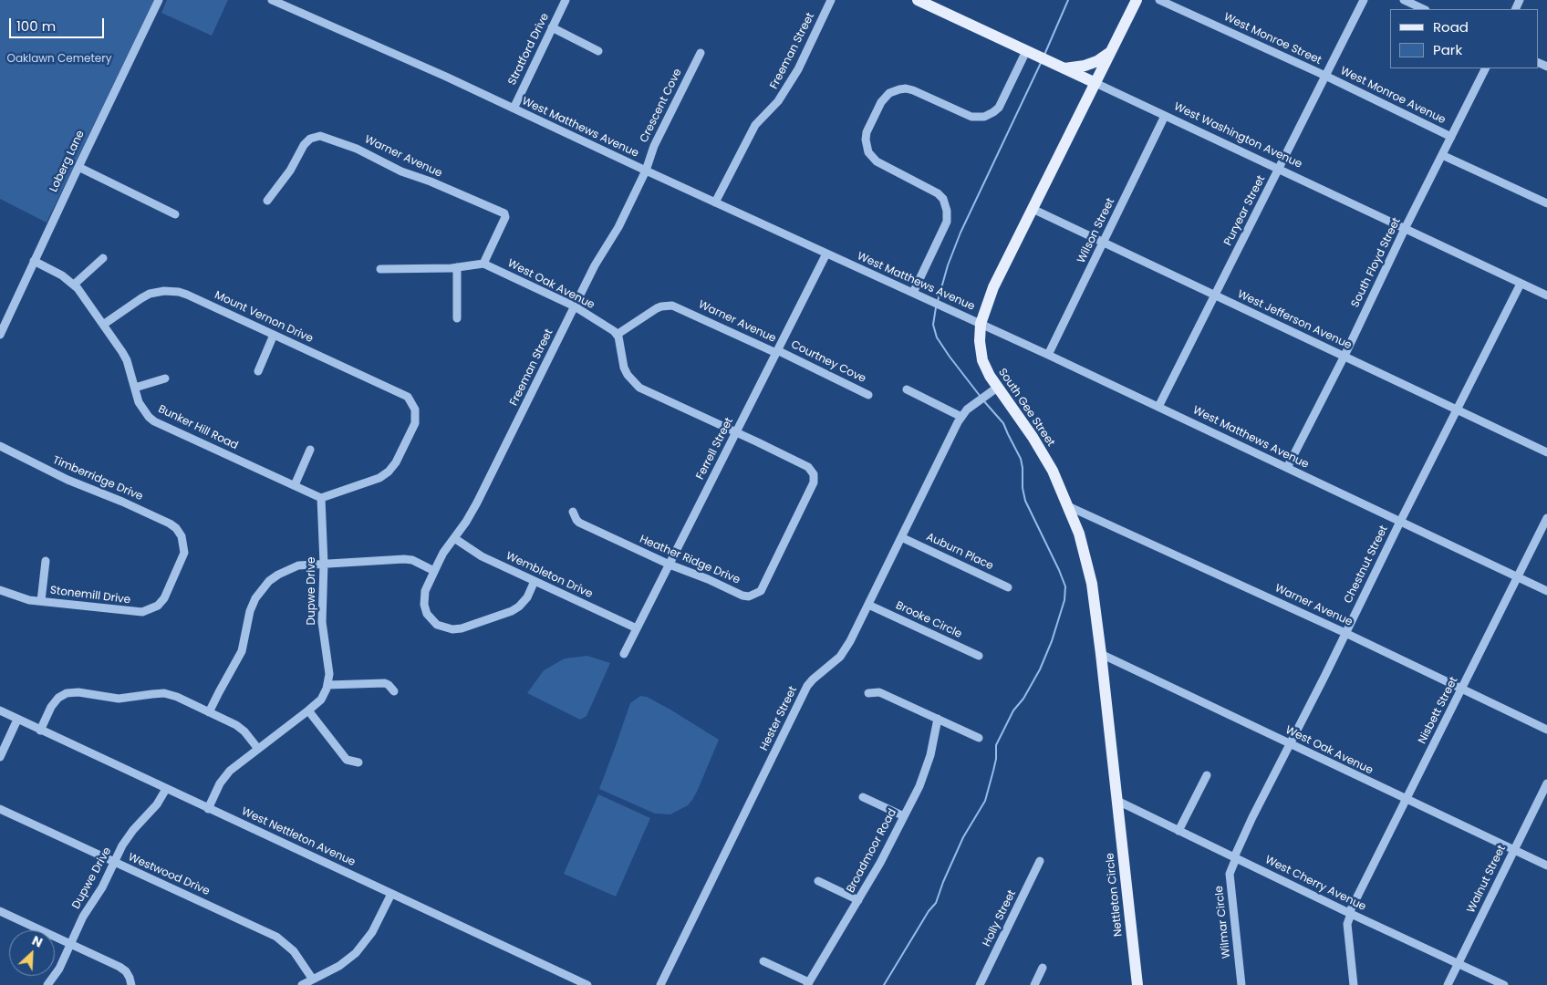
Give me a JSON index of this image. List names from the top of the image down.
{
  "streets": {
    "main road": ["West Washington Avenue", "South Gee Street", "Nettleton Circle"],
    "street": [
      "West Monroe Street",
      "Stratford Drive",
      "Freeman Street",
      "West Monroe Avenue",
      "Crescent Cove",
      "West Matthews Avenue",
      "Warner Avenue",
      "Loberg Lane",
      "Puryear Street",
      "Wilson Street",
      "South Floyd Street",
      "West Oak Avenue",
      "Mount Vernon Drive",
      "West Jefferson Avenue",
      "Courtney Cove",
      "Bunker Hill Road",
      "Ferrell Street",
      "Timberridge Drive",
      "Auburn Place",
      "Heather Ridge Drive",
      "Chestnut Street",
      "Wembleton Drive",
      "Dupwe Drive",
      "Stonemill Drive",
      "Brooke Circle",
      "Nisbett Street",
      "Hester Street",
      "West Nettleton Avenue",
      "Broadmoor Road",
      "Westwood Drive",
      "Walnut Street",
      "West Cherry Avenue",
      "Holly Street",
      "Wilmar Circle"
    ]
  },
  "crossings": [
    ["West Monroe Street", "West Monroe Avenue"],
    ["West Monroe Street", "Puryear Street"],
    ["Stratford Drive", "West Matthews Avenue"],
    ["Freeman Street", "Crescent Cove"],
    ["Freeman Street", "West Matthews Avenue"],
    ["Freeman Street", "West Oak Avenue"],
    ["Freeman Street", "Wembleton Drive"],
    ["West Monroe Avenue", "Puryear Street"],
    ["West Monroe Avenue", "South Floyd Street"],
    ["Crescent Cove", "West Matthews Avenue"],
    ["West Matthews Avenue", "Puryear Street"],
    ["West Matthews Avenue", "Wilson Street"],
    ["West Matthews Avenue", "South Floyd Street"],
    ["West Matthews Avenue", "South Gee Street"],
    ["West Matthews Avenue", "Ferrell Street"],
    ["West Matthews Avenue", "Chestnut Street"],
    ["West Matthews Avenue", "Nisbett Street"],
    ["West Washington Avenue", "Puryear Street"],
    ["West Washington Avenue", "Wilson Street"],
    ["West Washington Avenue", "South Floyd Street"],
    ["West Washington Avenue", "South Gee Street"],
    ["West Washington Avenue", "Chestnut Street"],
    ["Warner Avenue", "West Oak Avenue"],
    ["Warner Avenue", "Courtney Cove"],
    ["Warner Avenue", "South Gee Street"],
    ["Warner Avenue", "Ferrell Street"],
    ["Warner Avenue", "Chestnut Street"],
    ["Warner Avenue", "Nisbett Street"],
    ["Loberg Lane", "Bunker Hill Road"],
    ["Puryear Street", "West Jefferson Avenue"],
    ["Wilson Street", "West Jefferson Avenue"],
    ["South Floyd Street", "West Jefferson Avenue"],
    ["West Oak Avenue", "South Gee Street"],
    ["West Oak Avenue", "Chestnut Street"],
    ["West Oak Avenue", "Nisbett Street"],
    ["West Oak Avenue", "Walnut Street"],
    ["Mount Vernon Drive", "Bunker Hill Road"],
    ["Mount Vernon Drive", "Dupwe Drive"],
    ["West Jefferson Avenue", "South Gee Street"],
    ["West Jefferson Avenue", "Chestnut Street"],
    ["Courtney Cove", "Ferrell Street"],
    ["South Gee Street", "Hester Street"],
    ["South Gee Street", "West Cherry Avenue"],
    ["South Gee Street", "Nettleton Circle"],
    ["Bunker Hill Road", "Dupwe Drive"],
    ["Ferrell Street", "Heather Ridge Drive"],
    ["Ferrell Street", "Wembleton Drive"],
    ["Timberridge Drive", "Stonemill Drive"],
    ["Auburn Place", "Hester Street"],
    ["Chestnut Street", "West Cherry Avenue"],
    ["Chestnut Street", "Wilmar Circle"],
    ["Dupwe Drive", "West Nettleton Avenue"],
    ["Dupwe Drive", "Westwood Drive"],
    ["Brooke Circle", "Hester Street"],
    ["Nisbett Street", "West Cherry Avenue"],
    ["Walnut Street", "West Cherry Avenue"],
    ["West Cherry Avenue", "Nettleton Circle"],
    ["West Cherry Avenue", "Wilmar Circle"]
  ],
  "parks": ["Oaklawn Cemetery"],
  "legend": ["Road", "Park"],
  "scale_bar": "100 m",
  "north": "top right"
}
